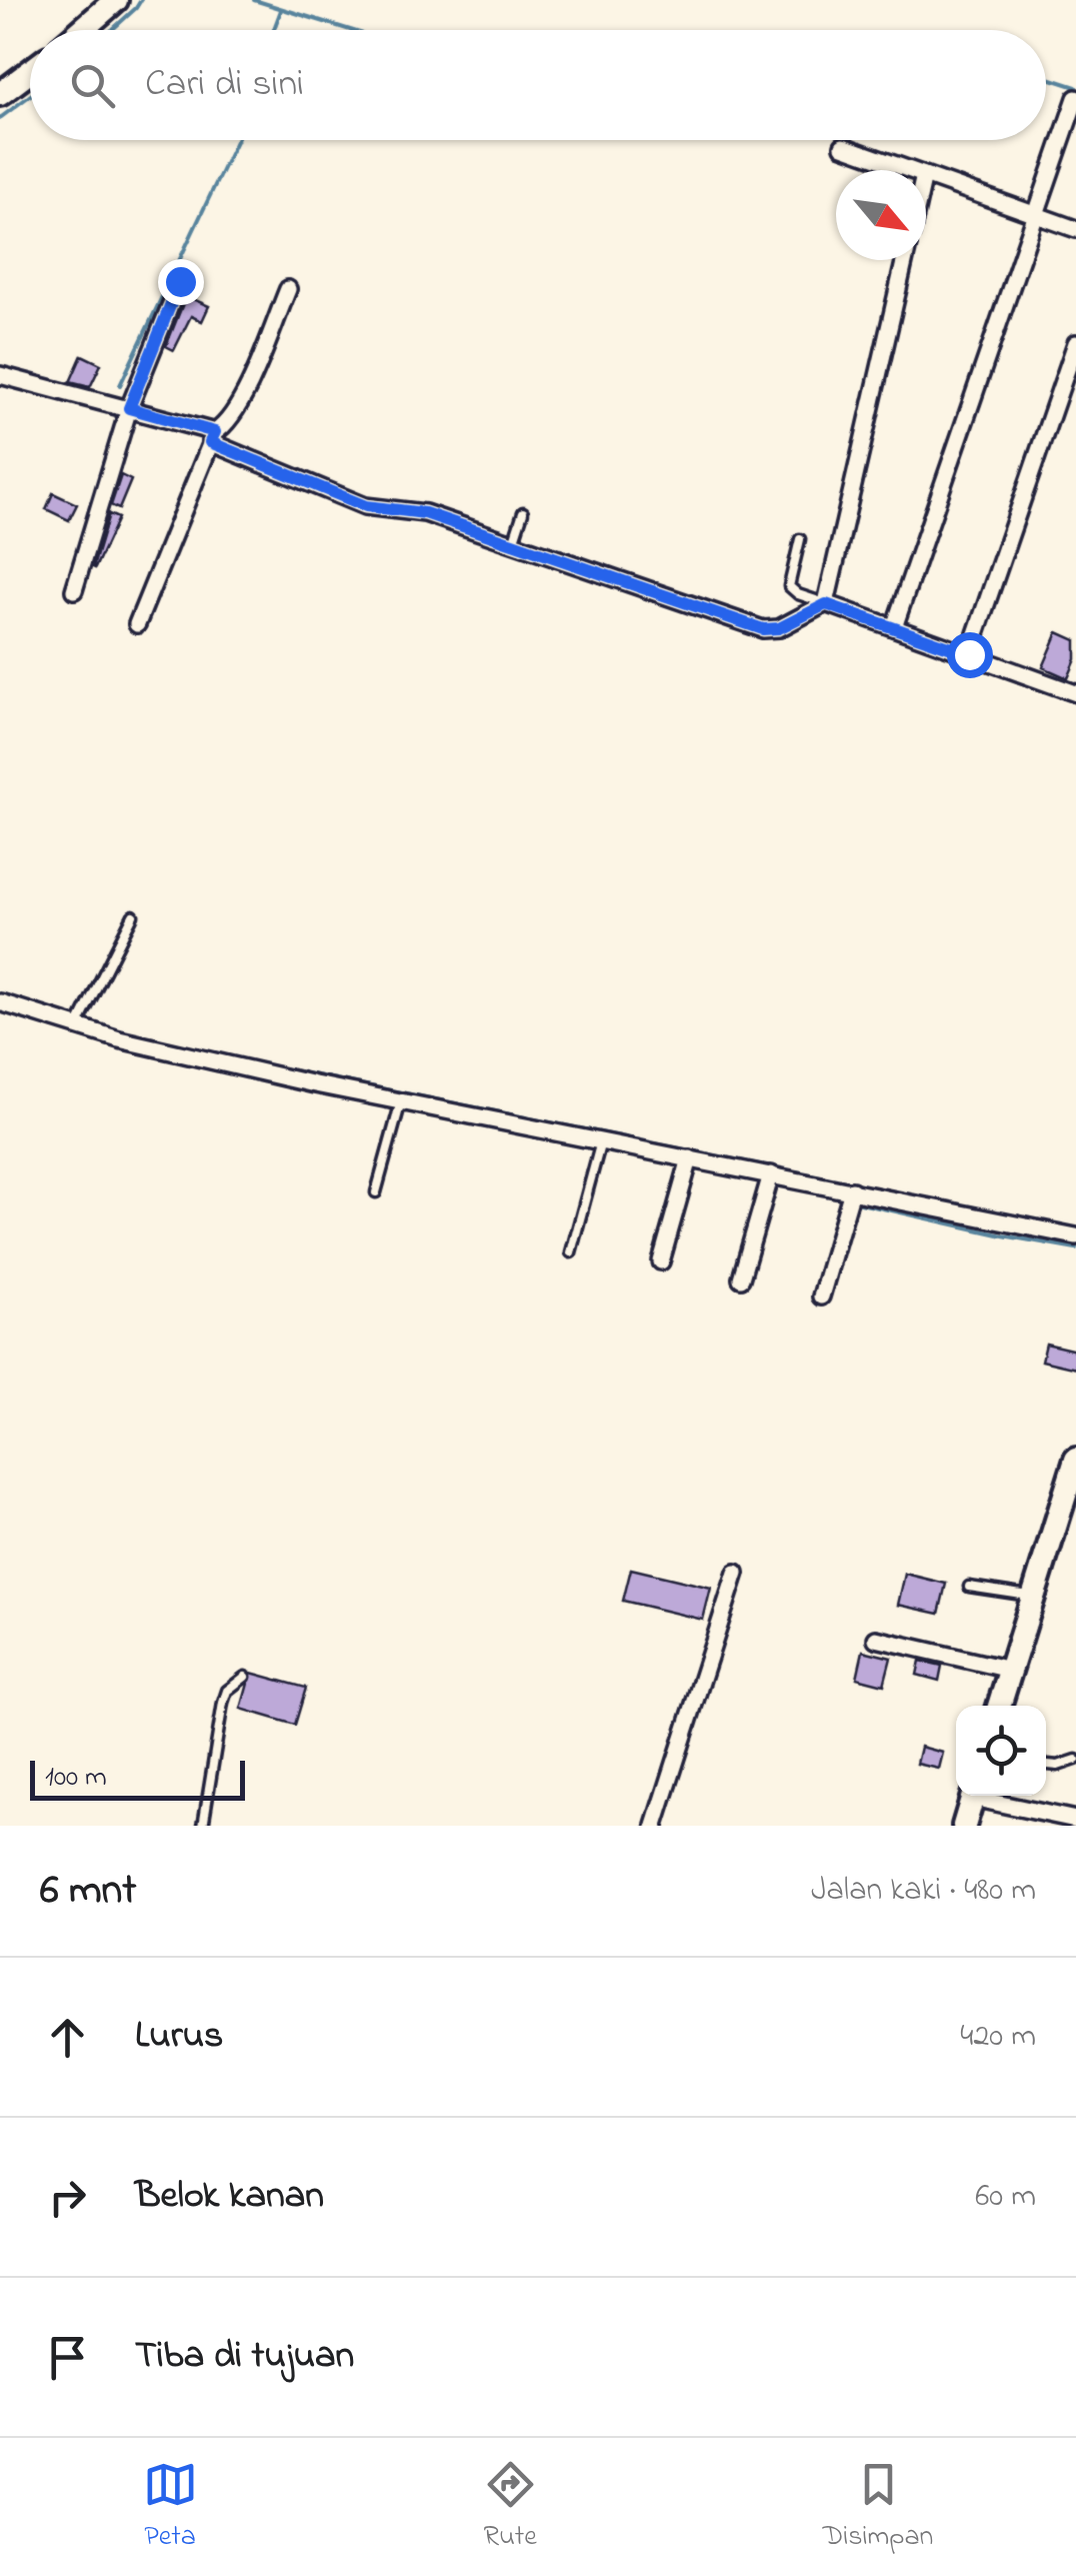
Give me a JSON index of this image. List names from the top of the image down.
{
  "scale_bar": "100 m",
  "north": "bottom right",
  "page": {
    "search": "Cari di sini",
    "scale": "100 m",
    "heading": ["6 mnt", "Jalan kaki · 480 m"],
    "list": [
      ["Lurus", "420 m"],
      ["Belok kanan", "60 m"],
      "Tiba di tujuan"
    ],
    "nav": ["Peta", "Rute", "Disimpan"]
  }
}
